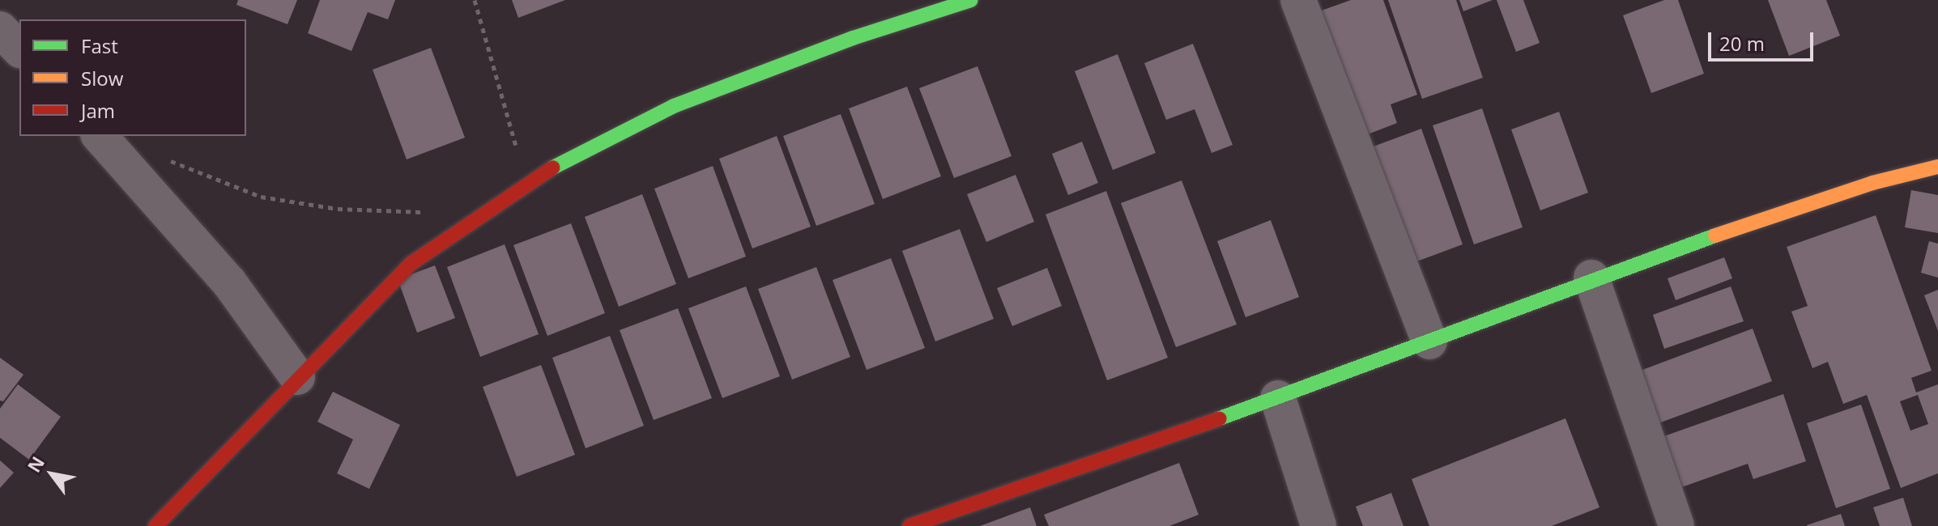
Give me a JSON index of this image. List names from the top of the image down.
{
  "legend": ["Fast", "Slow", "Jam"],
  "scale_bar": "20 m",
  "north": "top left"
}
